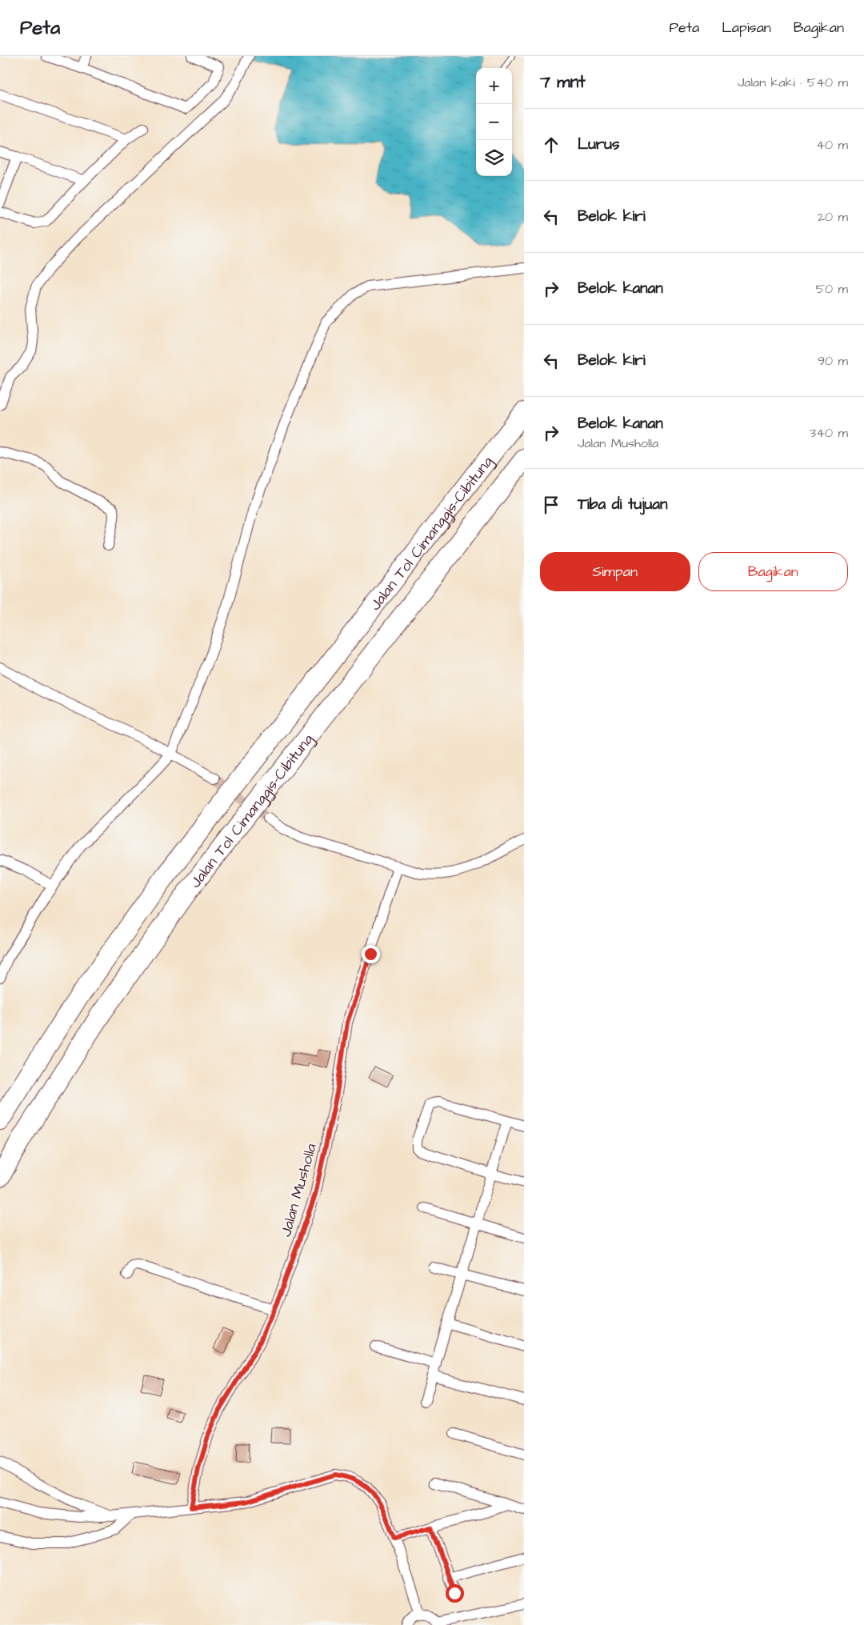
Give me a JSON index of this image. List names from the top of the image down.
{
  "streets": {
    "highway": ["Jalan Tol Cimanggis–Cibitung"],
    "street": ["Jalan Musholla"]
  },
  "page": {
    "header": "Peta",
    "nav": ["Peta", "Lapisan", "Bagikan"],
    "heading": ["7 mnt", "Jalan kaki · 540 m"],
    "map_buttons": ["+", "−"],
    "list": [
      ["Lurus", "40 m"],
      ["Belok kiri", "20 m"],
      ["Belok kanan", "50 m"],
      ["Belok kiri", "90 m"],
      ["Belok kanan", "Jalan Musholla", "340 m"],
      "Tiba di tujuan"
    ],
    "buttons": ["Simpan", "Bagikan"]
  }
}
